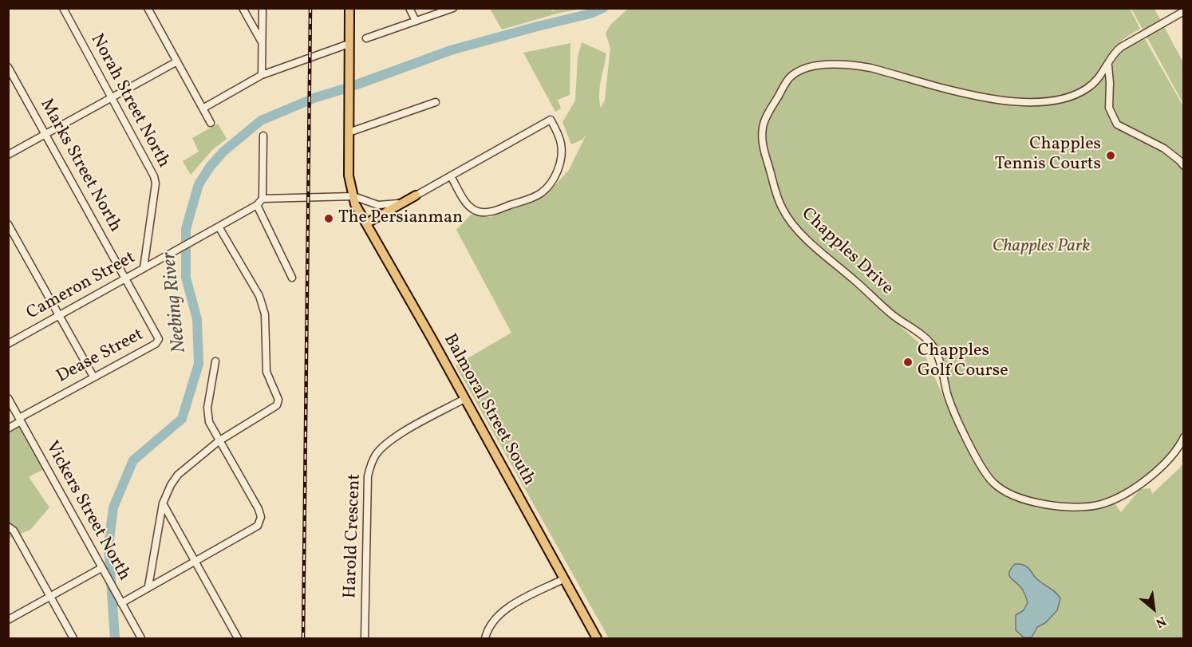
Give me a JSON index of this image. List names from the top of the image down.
{
  "streets": {
    "main road": ["Balmoral Street South"],
    "street": [
      "Norah Street North",
      "Marks Street North",
      "Chapples Drive",
      "Cameron Street",
      "Dease Street",
      "Vickers Street North",
      "Harold Crescent"
    ]
  },
  "crossings": [
    ["Norah Street North", "Cameron Street"],
    ["Marks Street North", "Cameron Street"],
    ["Marks Street North", "Dease Street"],
    ["Cameron Street", "Dease Street"],
    ["Dease Street", "Vickers Street North"],
    ["Balmoral Street South", "Harold Crescent"]
  ],
  "water": ["Neebing River"],
  "parks": ["Chapples Park"],
  "places": ["Chapples Tennis Courts", "The Persianman", "Chapples Golf Course"],
  "north": "bottom right"
}
